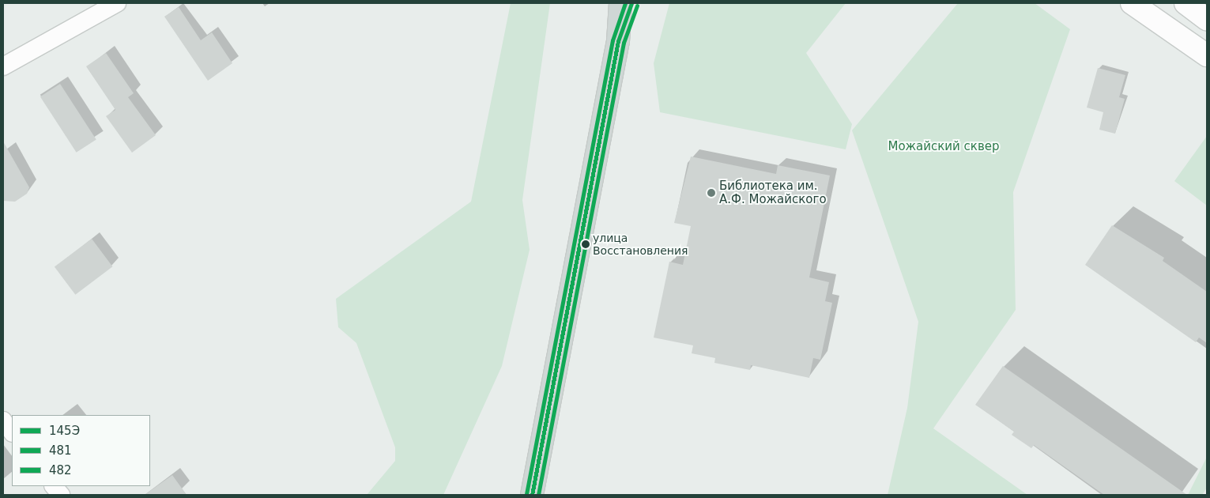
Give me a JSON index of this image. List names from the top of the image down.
{
  "parks": ["Можайский сквер"],
  "places": ["Библиотека им. А.Ф. Можайского", "улица Восстановления"],
  "lines": ["transit line 145Э", "transit line 482", "transit line 481"],
  "legend": ["145Э", "481", "482"]
}
